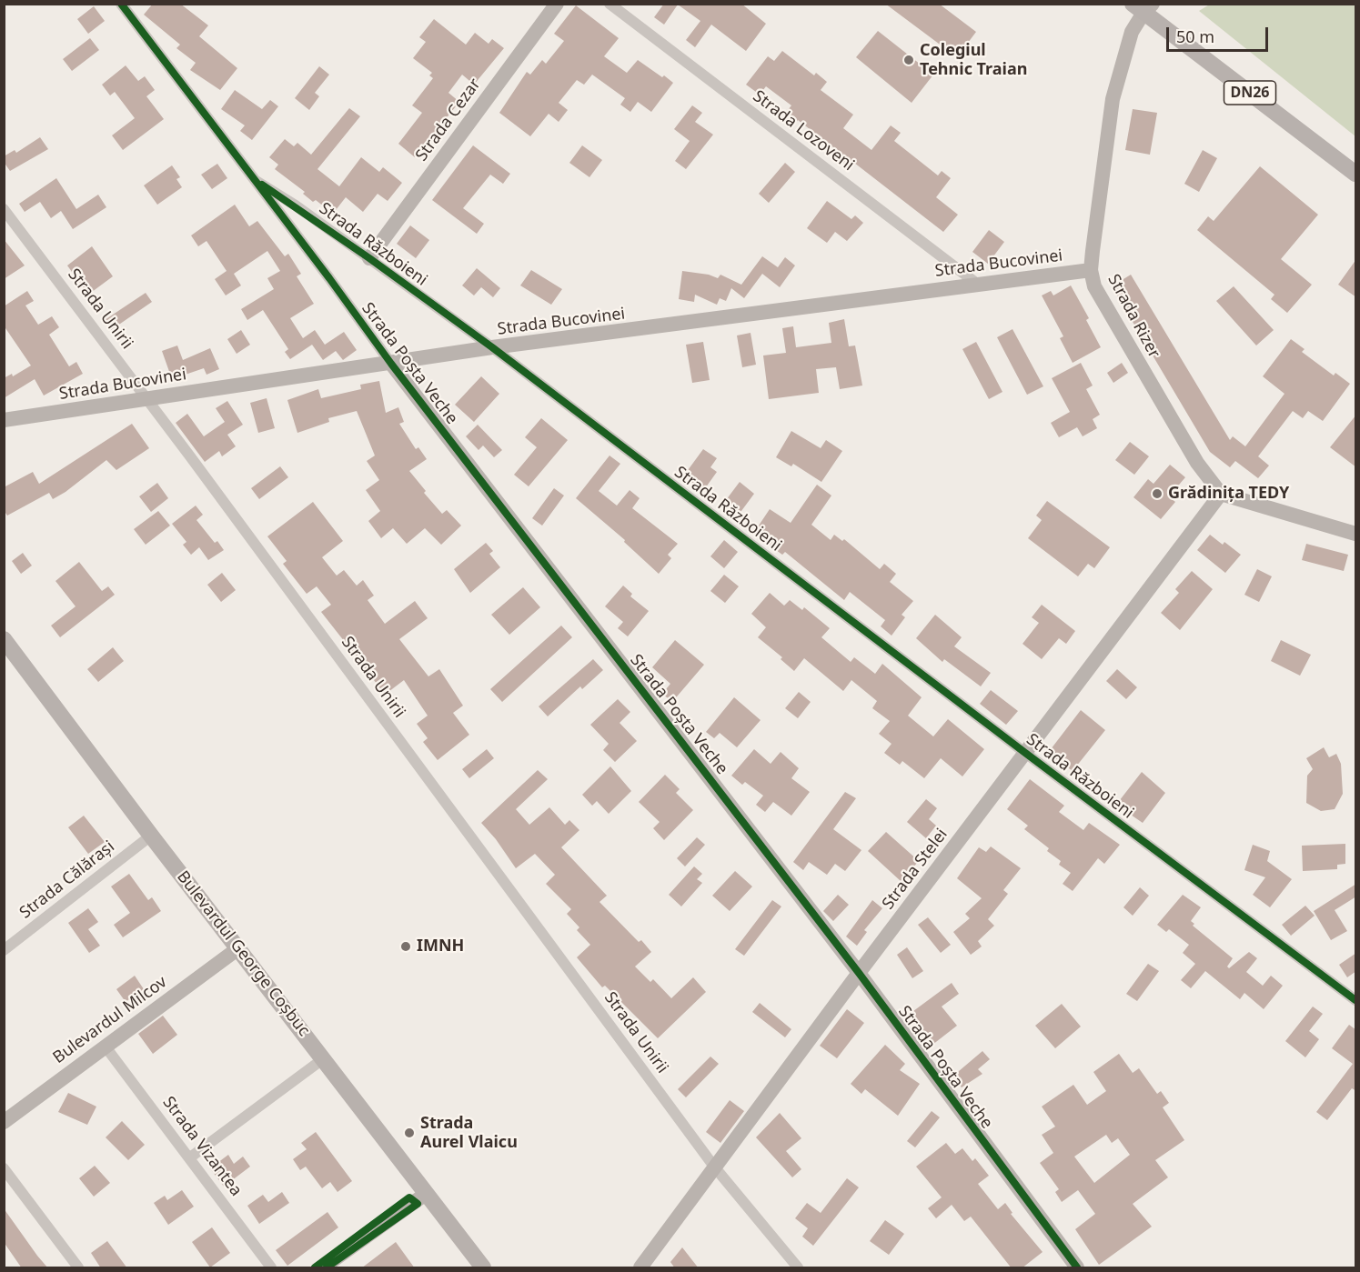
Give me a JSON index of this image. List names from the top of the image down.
{
  "streets": {
    "main road": ["DN26", "Bulevardul George Coșbuc"],
    "street": [
      "Strada Cezar",
      "Strada Lozoveni",
      "Strada Războieni",
      "Strada Bucovinei",
      "Strada Unirii",
      "Strada Rizer",
      "Strada Poșta Veche",
      "Strada Stelei",
      "Strada Călărași",
      "Bulevardul Milcov",
      "Strada Vizantea"
    ]
  },
  "crossings": [
    ["DN26", "Strada Rizer"],
    ["Strada Cezar", "Strada Războieni"],
    ["Strada Lozoveni", "Strada Bucovinei"],
    ["Strada Războieni", "Strada Bucovinei"],
    ["Strada Războieni", "Strada Poșta Veche"],
    ["Strada Războieni", "Strada Stelei"],
    ["Strada Bucovinei", "Strada Unirii"],
    ["Strada Bucovinei", "Strada Rizer"],
    ["Strada Bucovinei", "Strada Poșta Veche"],
    ["Strada Unirii", "Strada Stelei"],
    ["Strada Rizer", "Strada Stelei"],
    ["Strada Poșta Veche", "Strada Stelei"],
    ["Strada Călărași", "Bulevardul George Coșbuc"],
    ["Bulevardul George Coșbuc", "Bulevardul Milcov"],
    ["Bulevardul Milcov", "Strada Vizantea"]
  ],
  "places": [
    "Colegiul Tehnic Traian",
    "Grădinița TEDY",
    "IMNH",
    "Strada Aurel Vlaicu"
  ],
  "scale_bar": "50 m"
}
